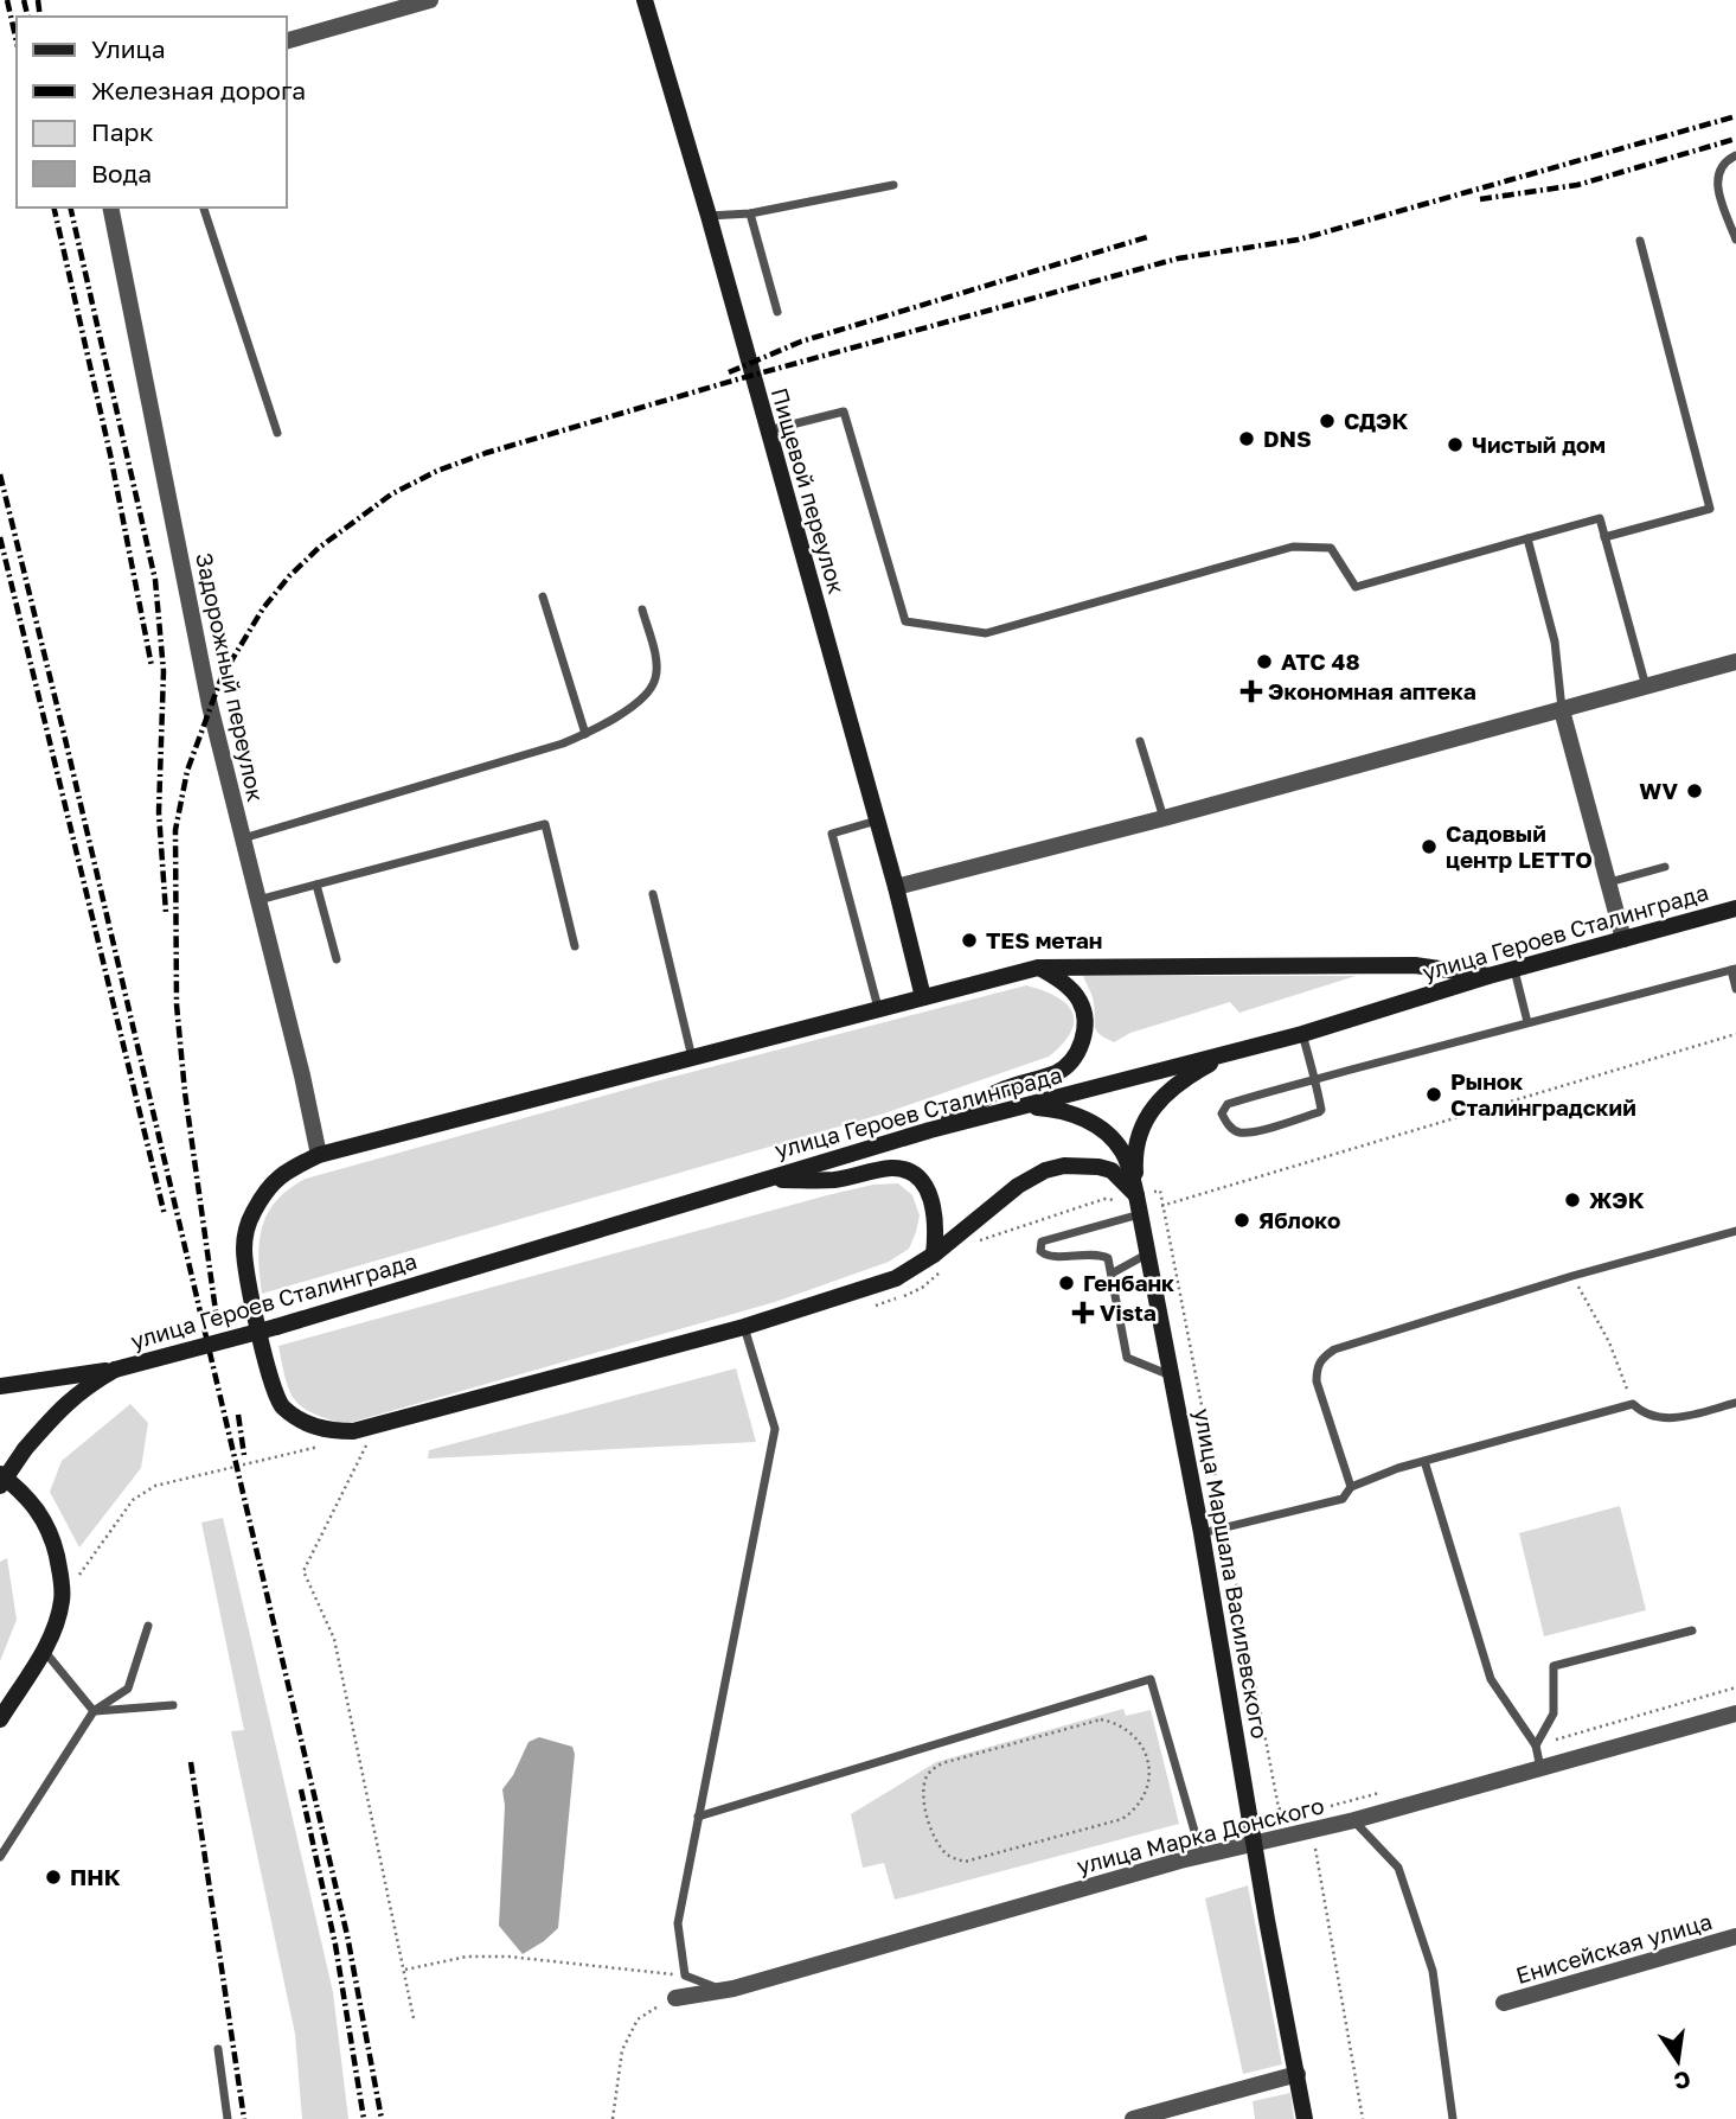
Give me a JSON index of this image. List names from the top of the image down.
{
  "streets": {
    "street": [
      "Пищевой переулок",
      "Задорожный переулок",
      "улица Героев Сталинграда",
      "улица Маршала Василевского",
      "улица Марка Донского",
      "Енисейская улица"
    ]
  },
  "crossings": [
    ["улица Героев Сталинграда", "улица Маршала Василевского"],
    ["улица Маршала Василевского", "улица Марка Донского"]
  ],
  "places": {
    "other": [
      "СДЭК",
      "DNS",
      "Чистый дом",
      "АТС 48",
      "WV",
      "Садовый центр LETTO",
      "TES метан",
      "Рынок Сталинградский",
      "ЖЭК",
      "Яблоко",
      "Генбанк",
      "ПНК"
    ],
    "health": ["Экономная аптека", "Vista"]
  },
  "legend": [
    "Улица",
    "Железная дорога",
    "Парк",
    "Вода"
  ],
  "north": "bottom"
}
